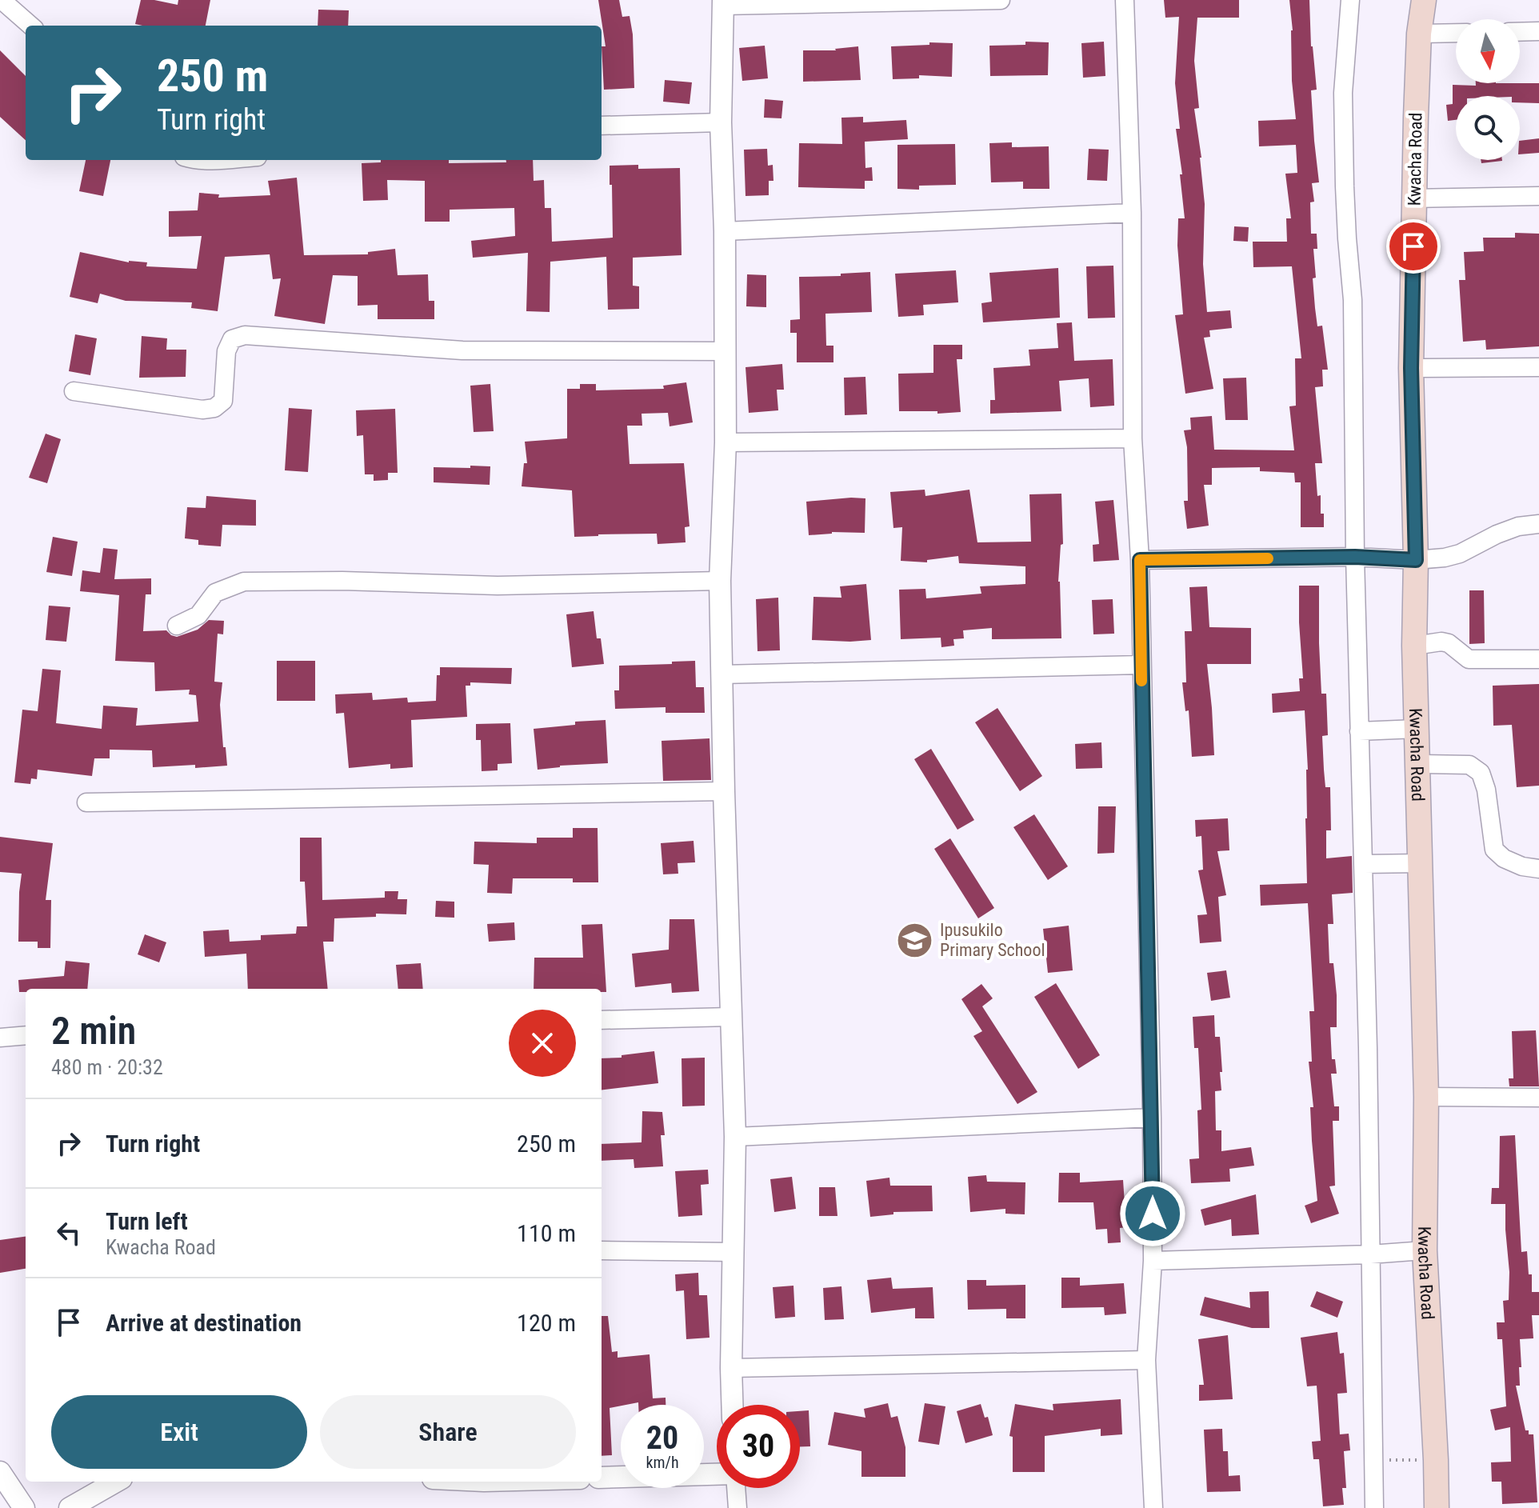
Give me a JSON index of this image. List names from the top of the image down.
{
  "streets": {
    "main road": ["Kwacha Road"]
  },
  "places": {
    "school or university": ["Ipusukilo Primary School"]
  },
  "north": "bottom",
  "page": {
    "turn": ["250 m", "Turn right"],
    "heading": ["2 min", "480 m · 20:32"],
    "list": [
      {
        "name": "Turn right",
        "value": "250 m"
      },
      {
        "name": "Turn left",
        "note": "Kwacha Road",
        "value": "110 m"
      },
      {
        "name": "Arrive at destination",
        "value": "120 m"
      }
    ],
    "buttons": ["Exit", "Share"],
    "speed": "20 km/h",
    "limit": "30"
  }
}
